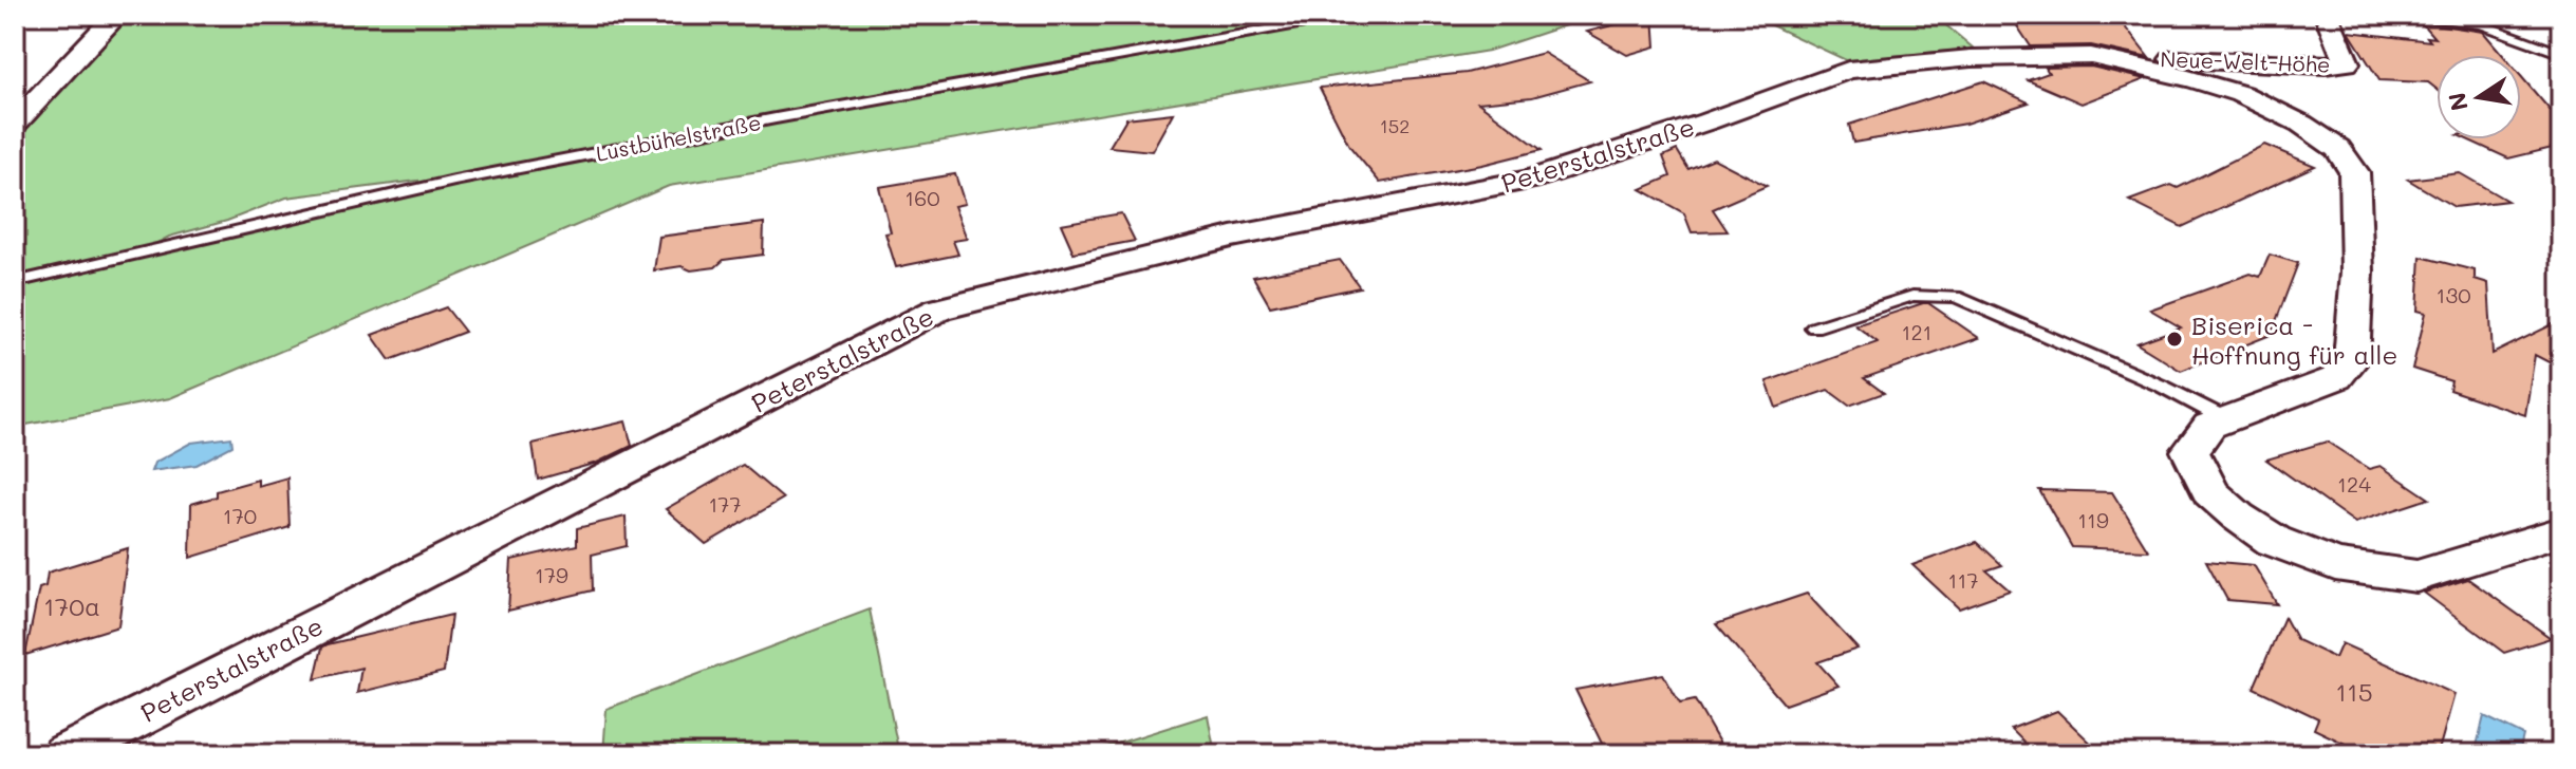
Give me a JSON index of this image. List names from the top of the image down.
{
  "streets": {
    "street": ["Neue-Welt-Höhe", "Peterstalstraße"],
    "lane": ["Lustbühelstraße"]
  },
  "crossings": [
    ["Neue-Welt-Höhe", "Peterstalstraße"]
  ],
  "places": ["Biserica - Hoffnung für alle"],
  "house_numbers": [
    "152",
    "160",
    "130",
    "121",
    "124",
    "177",
    "170",
    "119",
    "179",
    "117",
    "170a",
    "115"
  ],
  "north": "left"
}
